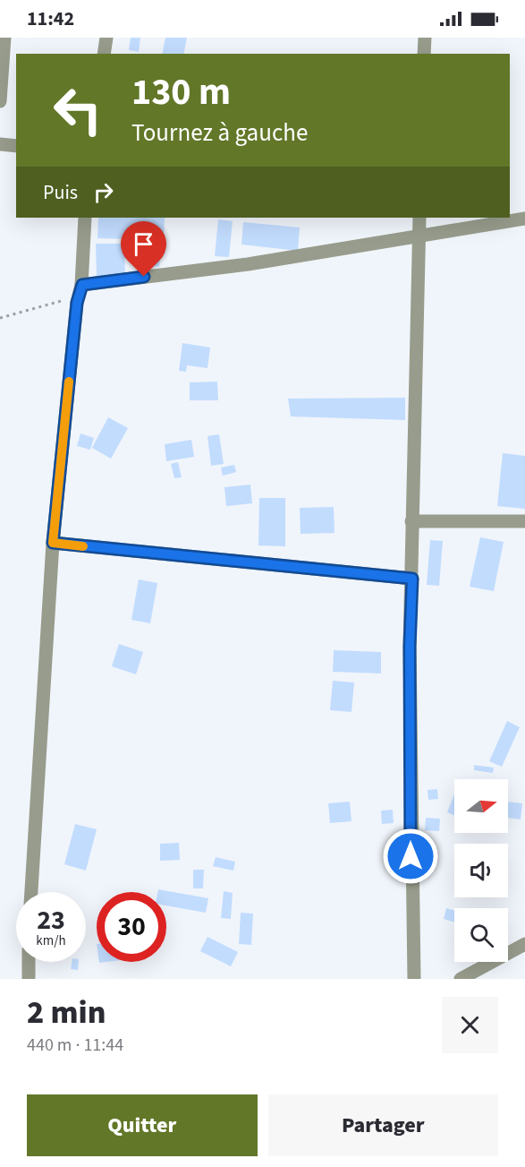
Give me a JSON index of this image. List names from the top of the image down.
{
  "north": "right",
  "page": {
    "status": "11:42",
    "turn": ["130 m", "Tournez à gauche"],
    "then": "Puis",
    "speed": "23 km/h",
    "limit": "30",
    "heading": ["2 min", "440 m · 11:44"],
    "buttons": ["Quitter", "Partager"]
  }
}
